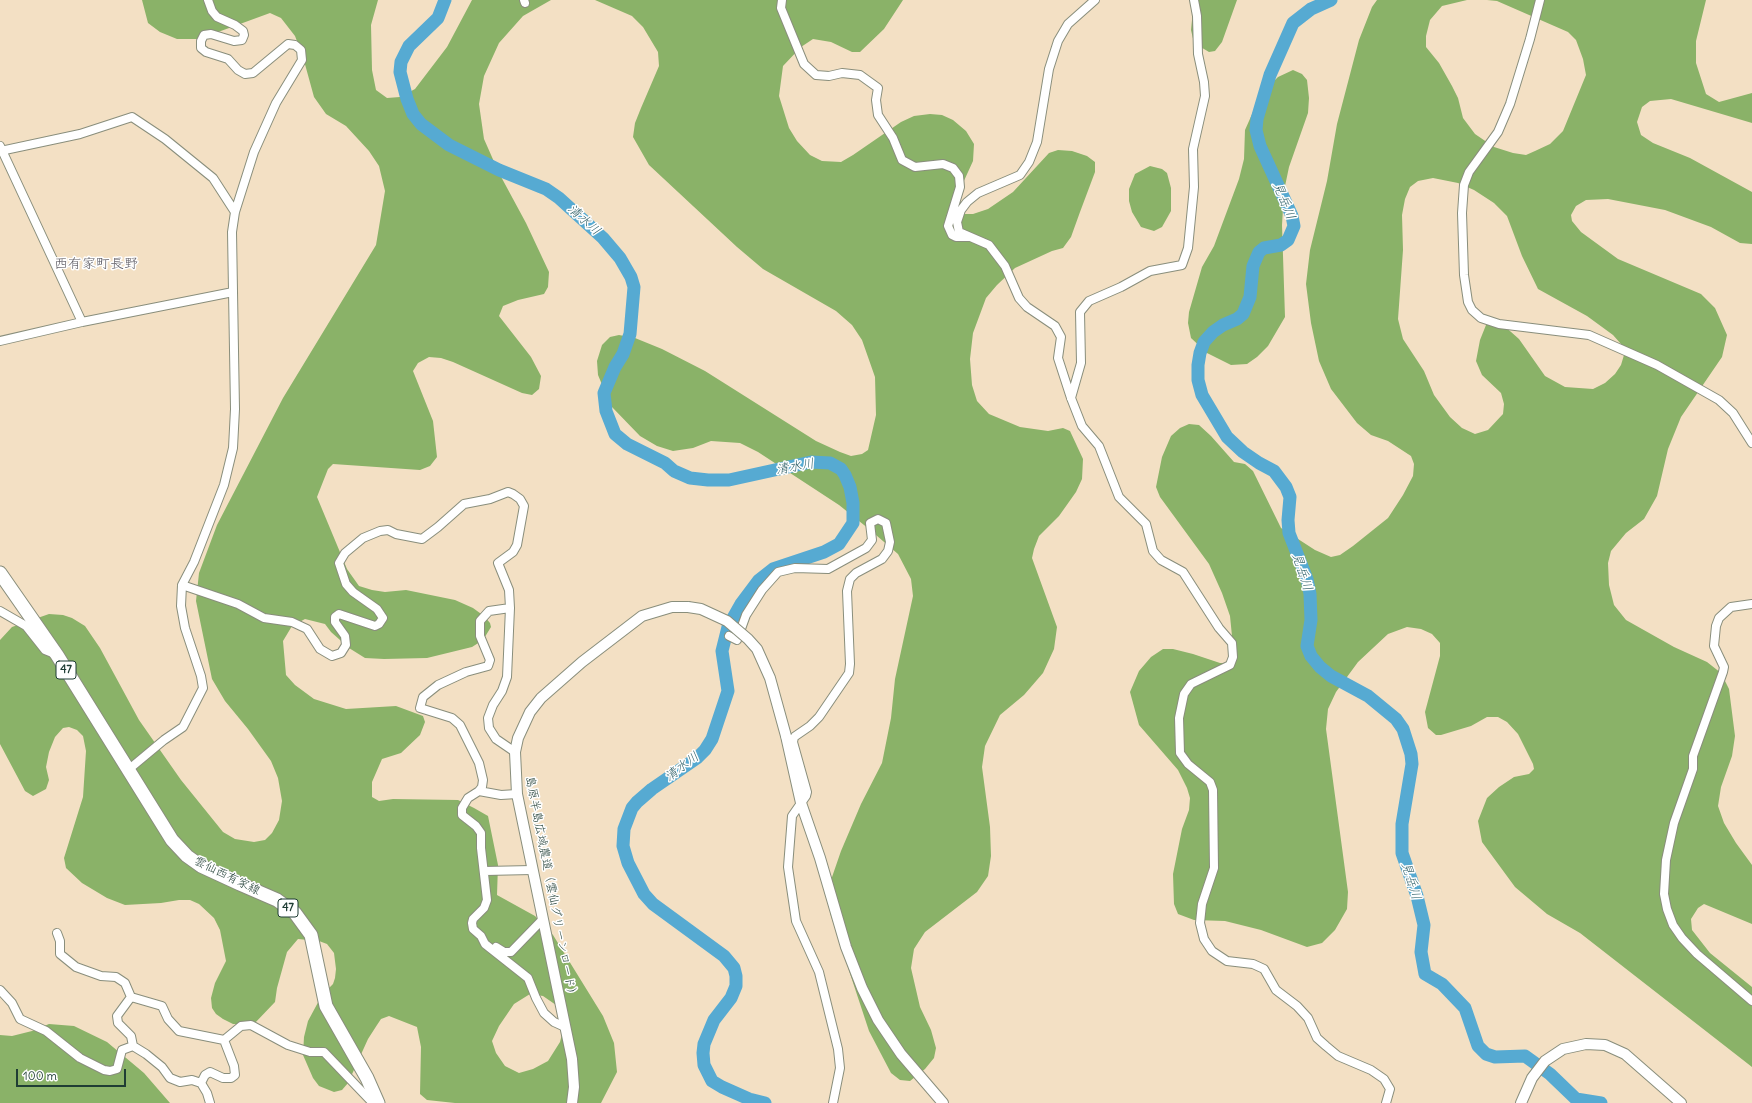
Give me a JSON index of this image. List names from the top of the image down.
{
  "streets": {
    "main road": ["47", "雲仙西有家線"],
    "street": ["島原半島広域農道（雲仙グリーンロード）"]
  },
  "districts": ["西有家町長野"],
  "water": ["見岳川", "清水川"],
  "scale_bar": "100 m"
}
